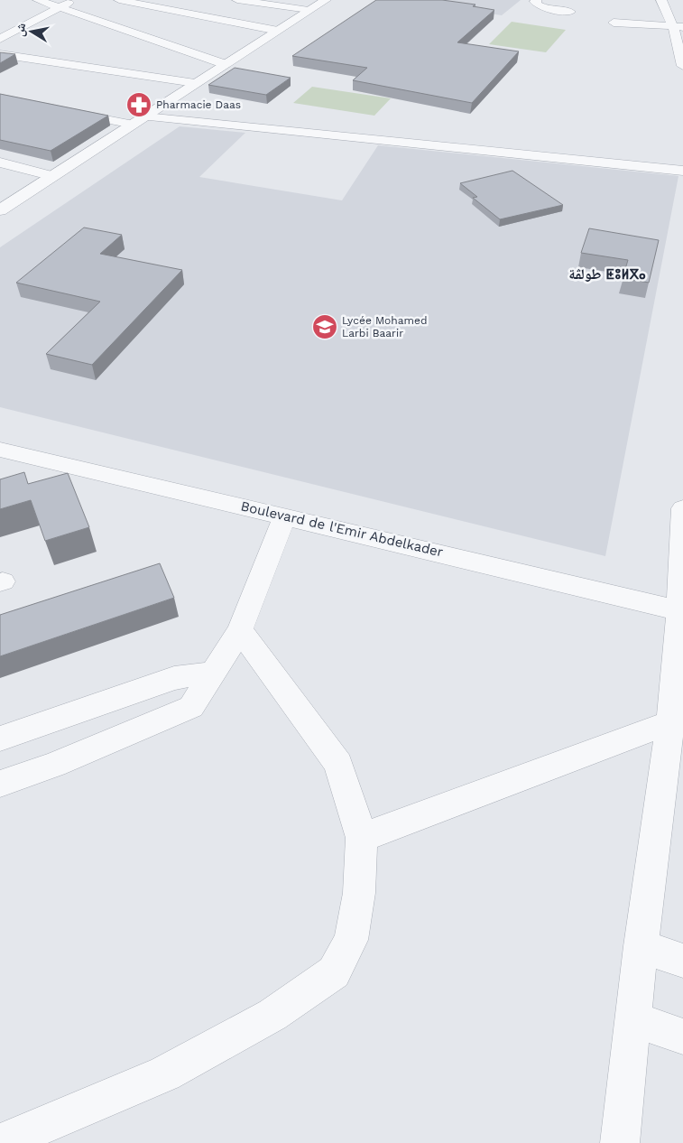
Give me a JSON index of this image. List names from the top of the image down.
{
  "streets": {
    "street": ["Boulevard de l'Emir Abdelkader"]
  },
  "districts": ["طولڤة ⵟⵓⵍⴳⴰ"],
  "places": {
    "pharmacy": ["Pharmacie Daas"],
    "school or university": ["Lycée Mohamed Larbi Baarir"]
  },
  "north": "left"
}
